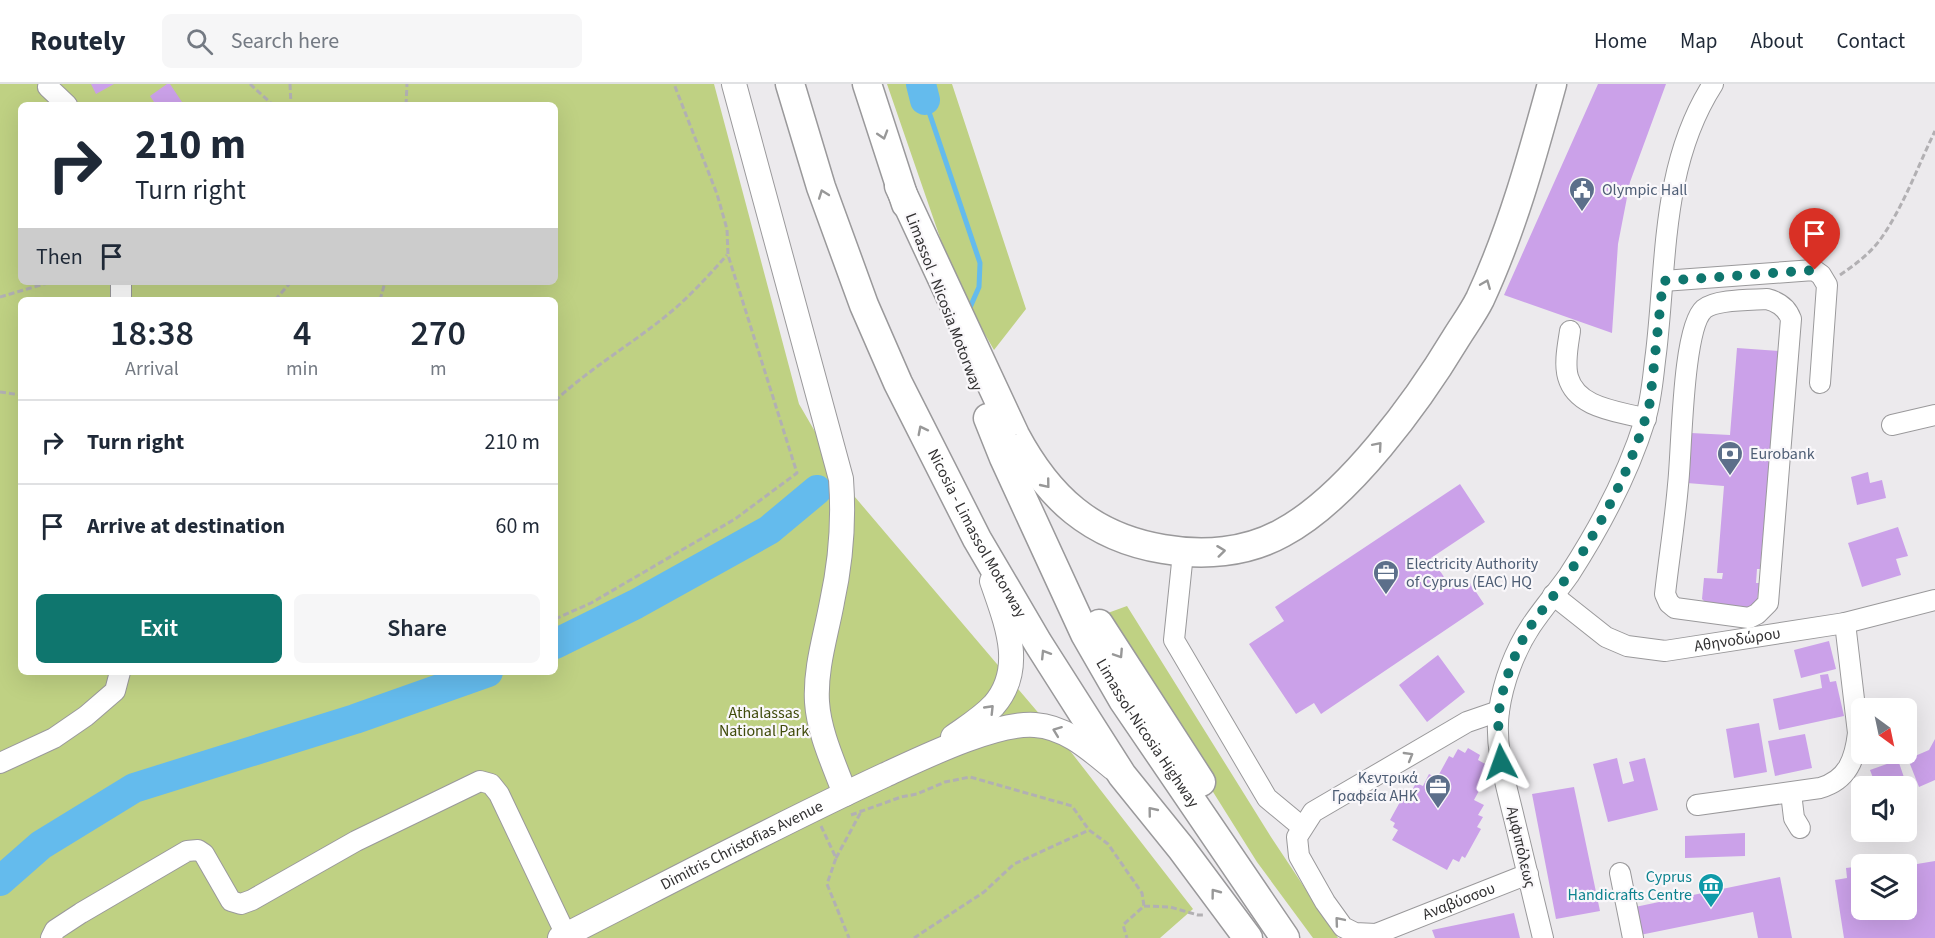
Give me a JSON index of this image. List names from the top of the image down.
{
  "streets": {
    "highway": ["Limassol - Nicosia Motorway", "Nicosia - Limassol Motorway", "Limassol-Nicosia Highway"],
    "main road": ["Dimitris Christofias Avenue"],
    "street": ["Αθηνοδώρου", "Αμφιπόλεως", "Αναβύσσου"]
  },
  "crossings": [
    ["Limassol - Nicosia Motorway", "Limassol-Nicosia Highway"],
    ["Nicosia - Limassol Motorway", "Dimitris Christofias Avenue"],
    ["Αθηνοδώρου", "Αμφιπόλεως"],
    ["Αμφιπόλεως", "Αναβύσσου"]
  ],
  "parks": ["Athalassas National Park"],
  "places": {
    "public building": ["Olympic Hall"],
    "bank": ["Eurobank"],
    "office": ["Electricity Authority of Cyprus (EAC) HQ", "Κεντρικά Γραφεία ΑΗΚ"],
    "museum": ["Cyprus Handicrafts Centre"]
  },
  "north": "bottom right",
  "page": {
    "header": "Routely",
    "search": "Search here",
    "nav": [
      "Home",
      "Map",
      "About",
      "Contact"
    ],
    "turn": ["210 m", "Turn right"],
    "then": "Then",
    "eta": [
      "18:38",
      "Arrival",
      "4",
      "min",
      "270",
      "m"
    ],
    "list": [
      {
        "name": "Turn right",
        "value": "210 m"
      },
      {
        "name": "Arrive at destination",
        "value": "60 m"
      }
    ],
    "buttons": ["Exit", "Share"]
  }
}
